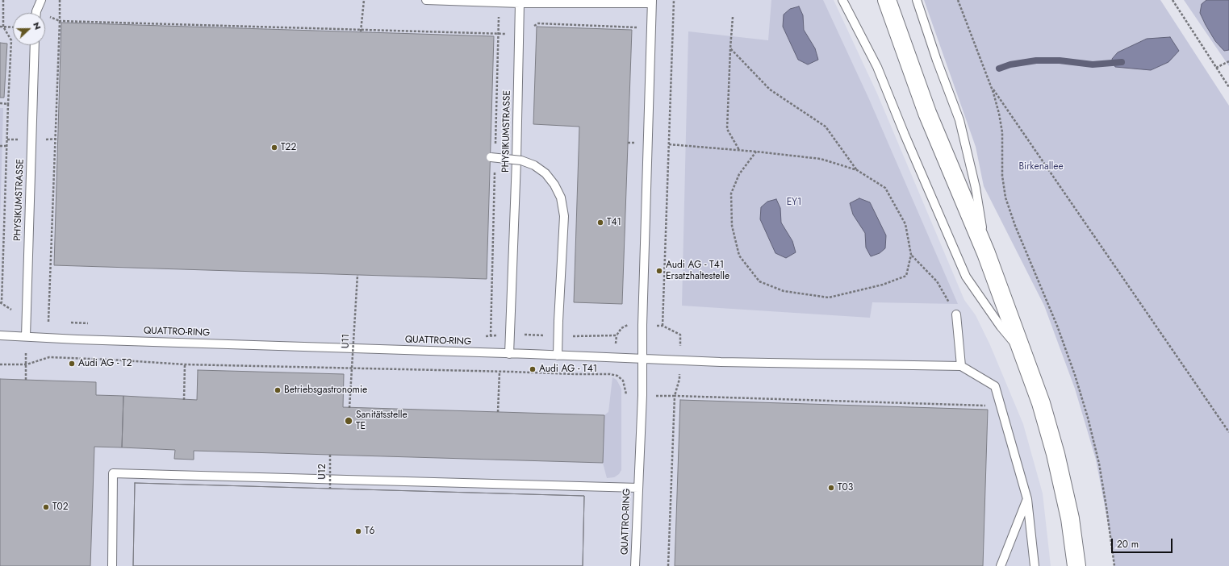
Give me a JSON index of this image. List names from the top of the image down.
{
  "streets": {
    "lane": ["PHYSIKUMSTRASSE", "QUATTRO-RING"],
    "path": ["U11", "U12"]
  },
  "crossings": [
    ["PHYSIKUMSTRASSE", "QUATTRO-RING"]
  ],
  "parks": ["Birkenallee", "EY1"],
  "places": [
    "T22",
    "T41",
    "Audi AG - T41 Ersatzhaltestelle",
    "Audi AG - T2",
    "Audi AG - T41",
    "Betriebsgastronomie",
    "Sanitätsstelle TE",
    "T03",
    "T02",
    "T6"
  ],
  "scale_bar": "20 m",
  "north": "right"
}
